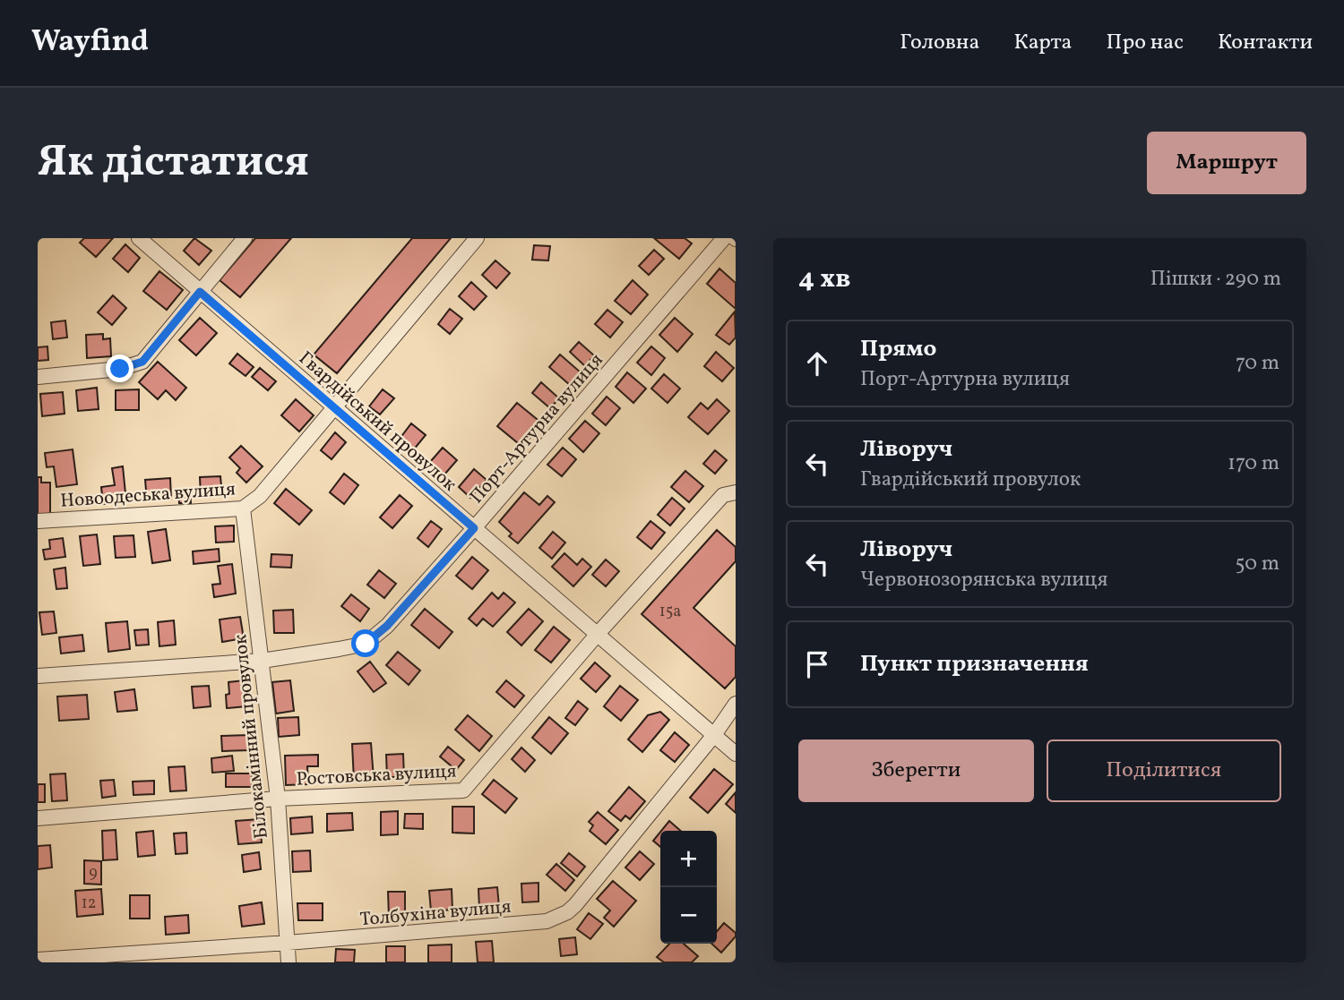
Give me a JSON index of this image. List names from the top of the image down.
{
  "streets": {
    "street": [
      "Гвардійський провулок",
      "Порт-Артурна вулиця",
      "Новоодеська вулиця",
      "Білокамінний провулок",
      "Ростовська вулиця",
      "Толбухіна вулиця"
    ]
  },
  "crossings": [
    ["Гвардійський провулок", "Порт-Артурна вулиця"],
    ["Гвардійський провулок", "Новоодеська вулиця"],
    ["Гвардійський провулок", "Ростовська вулиця"],
    ["Гвардійський провулок", "Толбухіна вулиця"],
    ["Порт-Артурна вулиця", "Білокамінний провулок"],
    ["Новоодеська вулиця", "Білокамінний провулок"],
    ["Білокамінний провулок", "Ростовська вулиця"],
    ["Білокамінний провулок", "Толбухіна вулиця"]
  ],
  "house_numbers": ["15а", "9", "12"],
  "page": {
    "header": "Wayfind",
    "nav": [
      "Головна",
      "Карта",
      "Про нас",
      "Контакти"
    ],
    "buttons": [
      "Маршрут",
      ["Зберегти", "Поділитися"]
    ],
    "title": "Як дістатися",
    "heading": ["4 хв", "Пішки · 290 m"],
    "list": [
      ["Прямо", "Порт-Артурна вулиця", "70 m"],
      ["Ліворуч", "Гвардійський провулок", "170 m"],
      ["Ліворуч", "Червонозорянська вулиця", "50 m"],
      "Пункт призначення"
    ],
    "map_buttons": ["+", "−"]
  }
}
